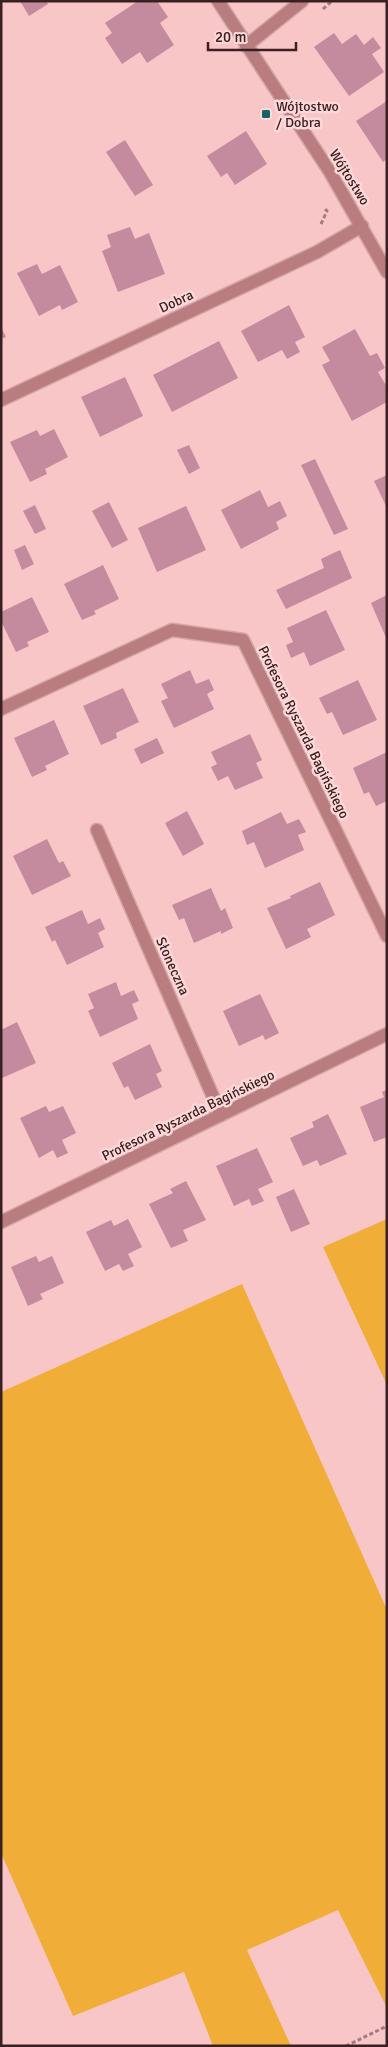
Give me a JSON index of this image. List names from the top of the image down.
{
  "streets": {
    "street": [
      "Wójtostwo",
      "Dobra",
      "Profesora Ryszarda Bagińskiego",
      "Słoneczna"
    ]
  },
  "crossings": [
    ["Wójtostwo", "Dobra"],
    ["Profesora Ryszarda Bagińskiego", "Słoneczna"]
  ],
  "places": {
    "transit": ["Wójtostwo / Dobra"]
  },
  "scale_bar": "20 m"
}
